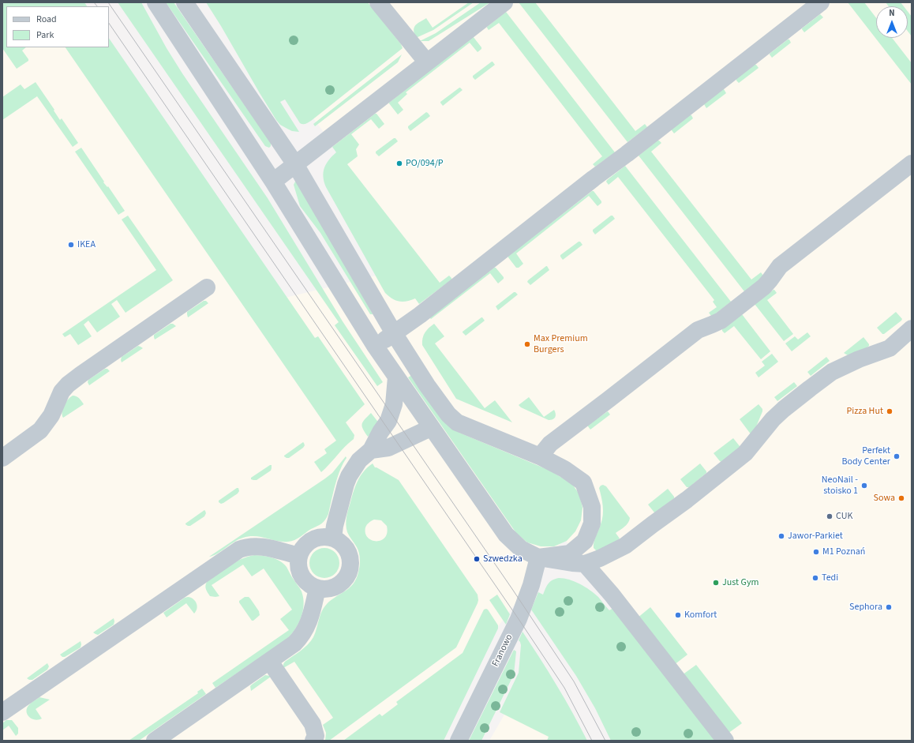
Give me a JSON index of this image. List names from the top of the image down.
{
  "streets": {
    "street": ["Franowo"]
  },
  "places": [
    "PO/094/P",
    "IKEA",
    "Max Premium Burgers",
    "Pizza Hut",
    "Perfekt Body Center",
    "NeoNail - stoisko 1",
    "Sowa",
    "CUK",
    "Jawor-Parkiet",
    "M1 Poznań",
    "Szwedzka",
    "Tedi",
    "Just Gym",
    "Sephora",
    "Komfort"
  ],
  "legend": ["Road", "Park"],
  "north": "top"
}
